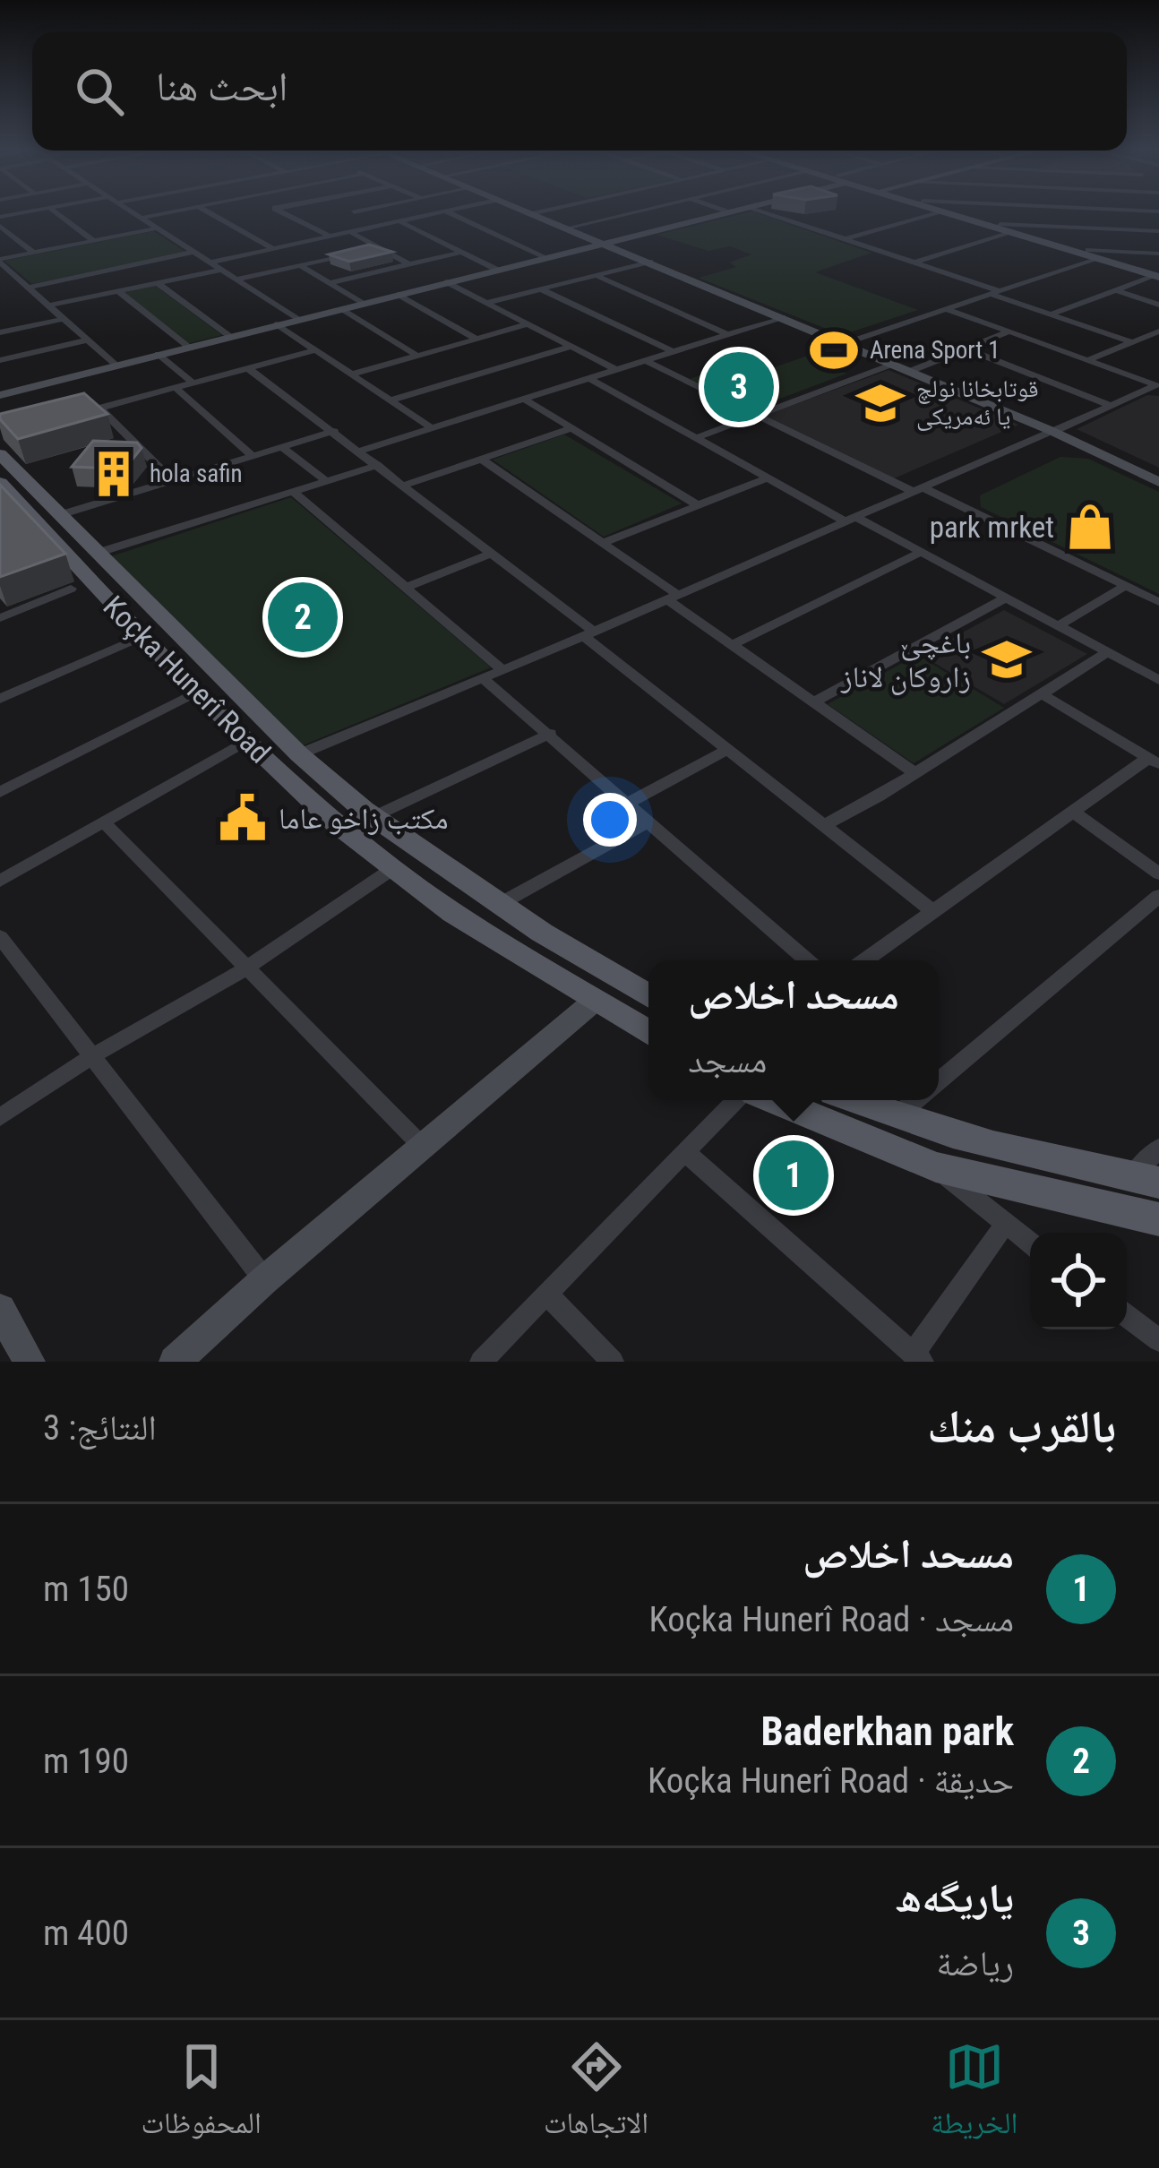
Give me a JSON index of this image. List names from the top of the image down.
{
  "streets": {
    "main road": ["Koçka Hunerî Road"]
  },
  "places": {
    "sports": ["Arena Sport 1"],
    "school or university": ["قوتابخانا نولچ يا ئەمريكى", "باغچێ زاروكان لاناز"],
    "building": ["hola safin"],
    "shop": ["park mrket"],
    "public building": ["مكتب زاخو عاما"]
  },
  "page": {
    "search": "ابحث هنا",
    "pins": ["3", "2", "1"],
    "popup": ["مسحد اخلاص", "مسجد"],
    "heading": ["بالقرب منك", "النتائج: 3"],
    "list": [
      {
        "mark": "1",
        "name": "مسحد اخلاص",
        "note": "مسجد · Koçka Hunerî Road",
        "value": "150 m"
      },
      {
        "mark": "2",
        "name": "Baderkhan park",
        "note": "حديقة · Koçka Hunerî Road",
        "value": "190 m"
      },
      {
        "mark": "3",
        "name": "یاریگه‌ه",
        "note": "رياضة",
        "value": "400 m"
      }
    ],
    "nav": ["الخريطة", "الاتجاهات", "المحفوظات"]
  }
}
